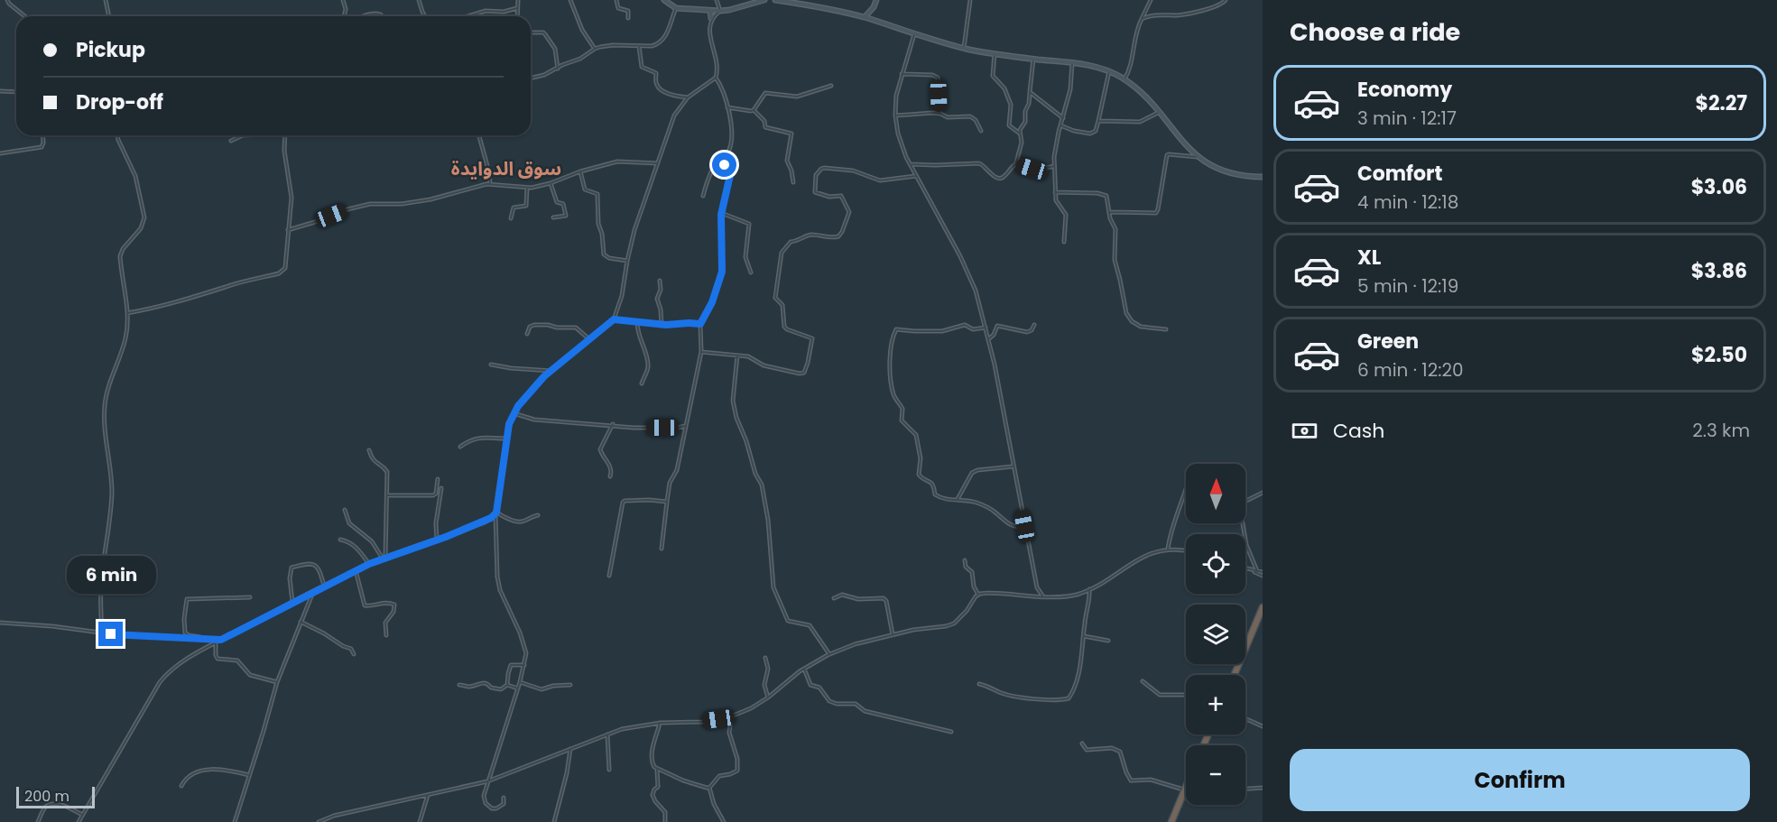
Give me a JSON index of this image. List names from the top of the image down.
{
  "districts": ["سوق الدوايدة"],
  "scale_bar": "200 m",
  "north": "top",
  "page": {
    "heading": "Choose a ride",
    "banner": ["Pickup", "Drop-off"],
    "list": [
      {
        "name": "Economy",
        "note": "3 min · 12:17",
        "value": "$2.27"
      },
      {
        "name": "Comfort",
        "note": "4 min · 12:18",
        "value": "$3.06"
      },
      {
        "name": "XL",
        "note": "5 min · 12:19",
        "value": "$3.86"
      },
      {
        "name": "Green",
        "note": "6 min · 12:20",
        "value": "$2.50"
      }
    ],
    "pay": ["Cash", "2.3 km"],
    "map_buttons": ["+", "−"],
    "bubble": "6 min",
    "buttons": "Confirm",
    "scale": "200 m"
  }
}
